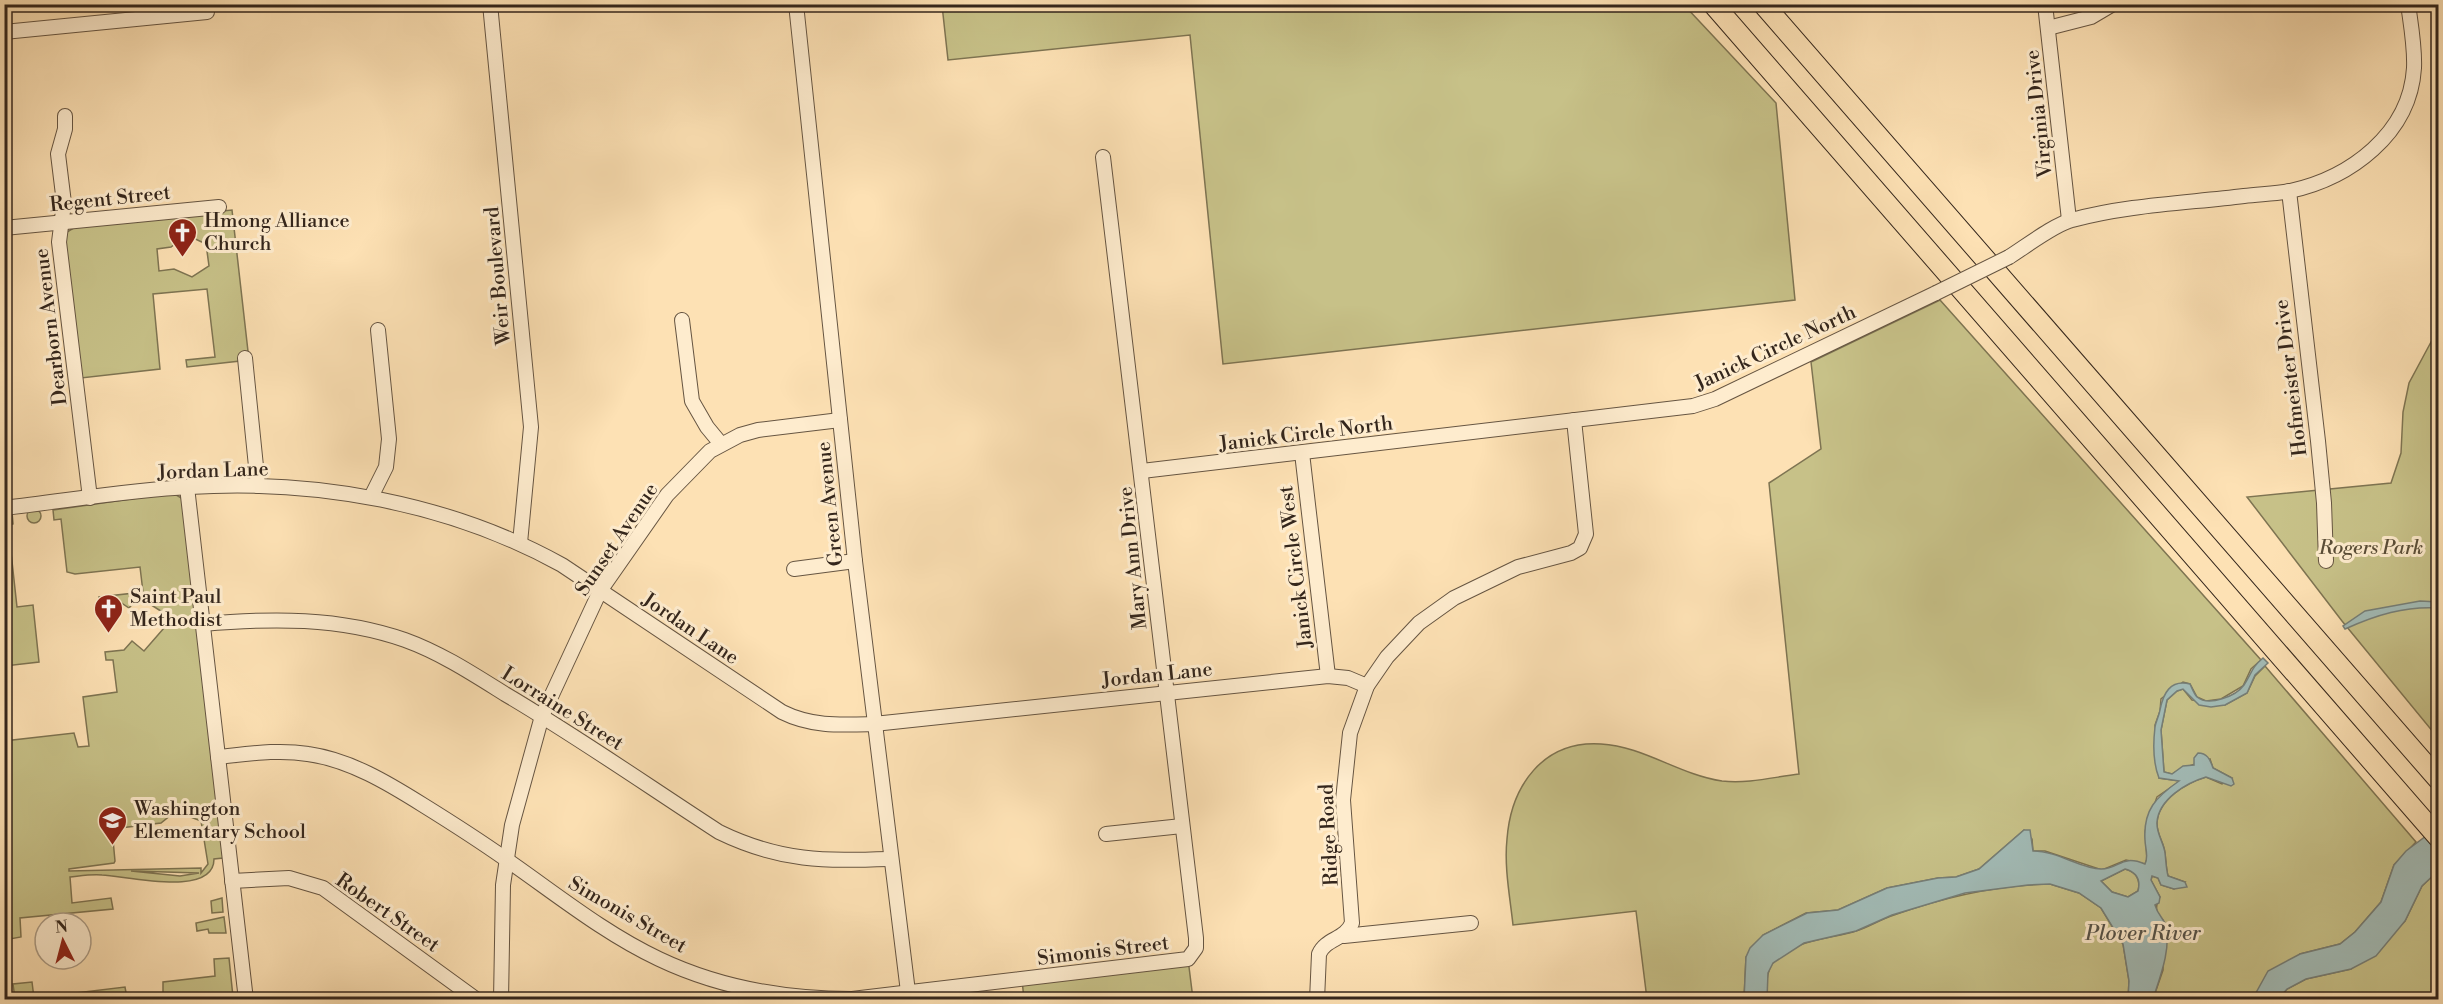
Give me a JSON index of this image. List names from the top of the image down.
{
  "streets": {
    "street": [
      "Virginia Drive",
      "Regent Street",
      "Weir Boulevard",
      "Dearborn Avenue",
      "Janick Circle North",
      "Hofmeister Drive",
      "Jordan Lane",
      "Green Avenue",
      "Sunset Avenue",
      "Mary Ann Drive",
      "Janick Circle West",
      "Lorraine Street",
      "Ridge Road",
      "Robert Street",
      "Simonis Street"
    ]
  },
  "crossings": [
    ["Virginia Drive", "Janick Circle North"],
    ["Regent Street", "Dearborn Avenue"],
    ["Weir Boulevard", "Jordan Lane"],
    ["Dearborn Avenue", "Jordan Lane"],
    ["Janick Circle North", "Hofmeister Drive"],
    ["Janick Circle North", "Mary Ann Drive"],
    ["Janick Circle North", "Janick Circle West"],
    ["Janick Circle North", "Ridge Road"],
    ["Jordan Lane", "Green Avenue"],
    ["Jordan Lane", "Sunset Avenue"],
    ["Jordan Lane", "Mary Ann Drive"],
    ["Jordan Lane", "Janick Circle West"],
    ["Jordan Lane", "Ridge Road"],
    ["Green Avenue", "Sunset Avenue"],
    ["Green Avenue", "Lorraine Street"],
    ["Green Avenue", "Simonis Street"],
    ["Sunset Avenue", "Lorraine Street"],
    ["Sunset Avenue", "Simonis Street"],
    ["Mary Ann Drive", "Simonis Street"]
  ],
  "water": ["Plover River"],
  "parks": ["Rogers Park"],
  "places": {
    "church": ["Hmong Alliance Church", "Saint Paul Methodist"],
    "school or university": ["Washington Elementary School"]
  },
  "north": "top"
}
